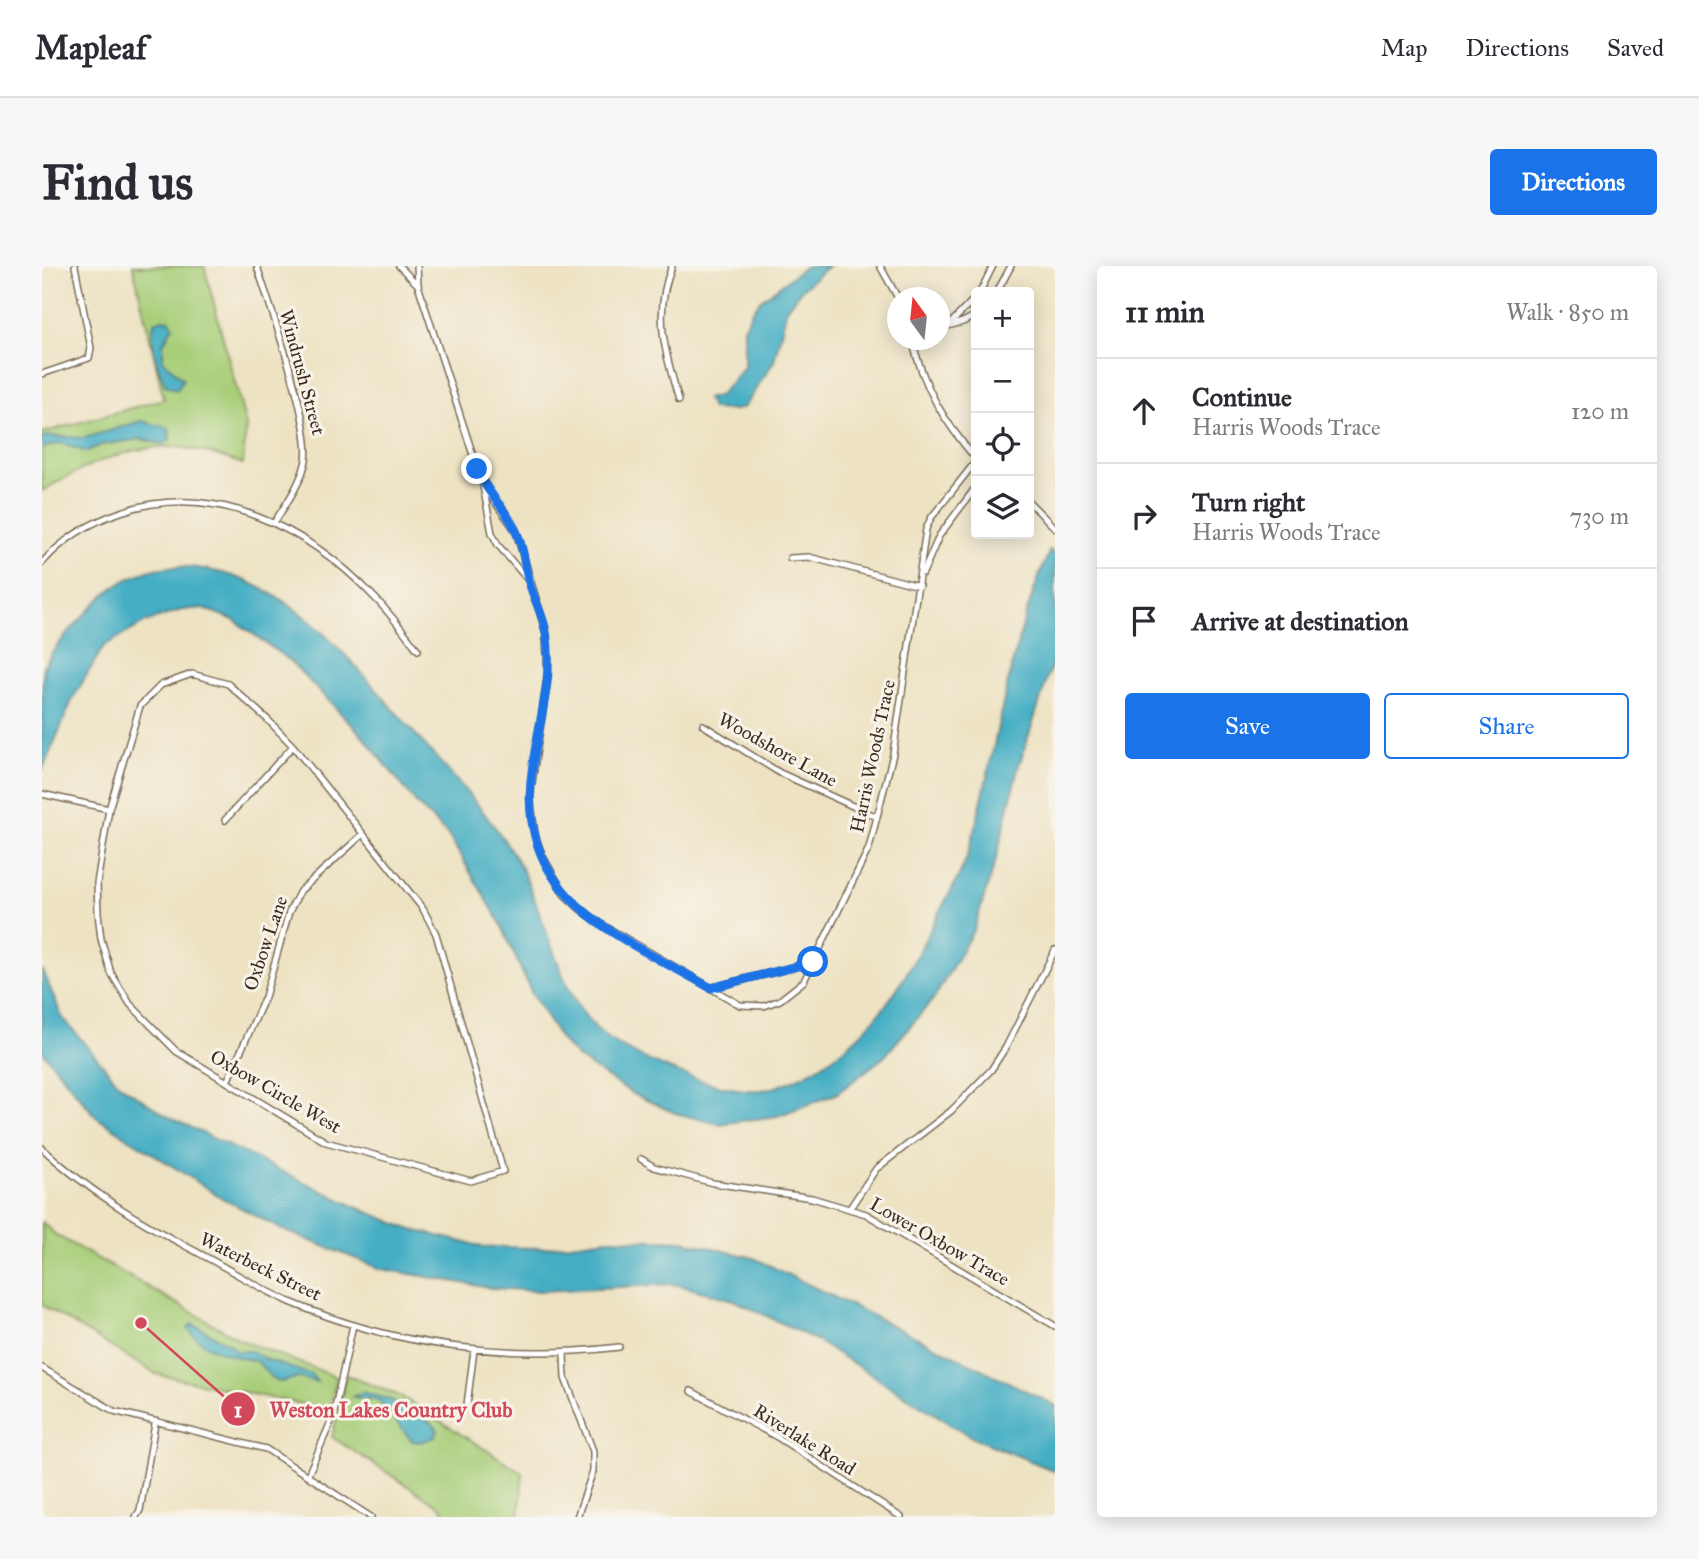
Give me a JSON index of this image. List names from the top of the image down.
{
  "streets": {
    "street": [
      "Windrush Street",
      "Woodshore Lane",
      "Harris Woods Trace",
      "Oxbow Lane",
      "Oxbow Circle West",
      "Lower Oxbow Trace",
      "Waterbeck Street",
      "Riverlake Road"
    ]
  },
  "crossings": [
    ["Woodshore Lane", "Harris Woods Trace"],
    ["Oxbow Lane", "Oxbow Circle West"]
  ],
  "places": ["Weston Lakes Country Club"],
  "north": "top",
  "page": {
    "header": "Mapleaf",
    "nav": ["Map", "Directions", "Saved"],
    "buttons": [
      "Directions",
      ["Save", "Share"]
    ],
    "title": "Find us",
    "heading": ["11 min", "Walk · 850 m"],
    "map_buttons": ["+", "−"],
    "list": [
      ["Continue", "Harris Woods Trace", "120 m"],
      ["Turn right", "Harris Woods Trace", "730 m"],
      "Arrive at destination"
    ]
  }
}
